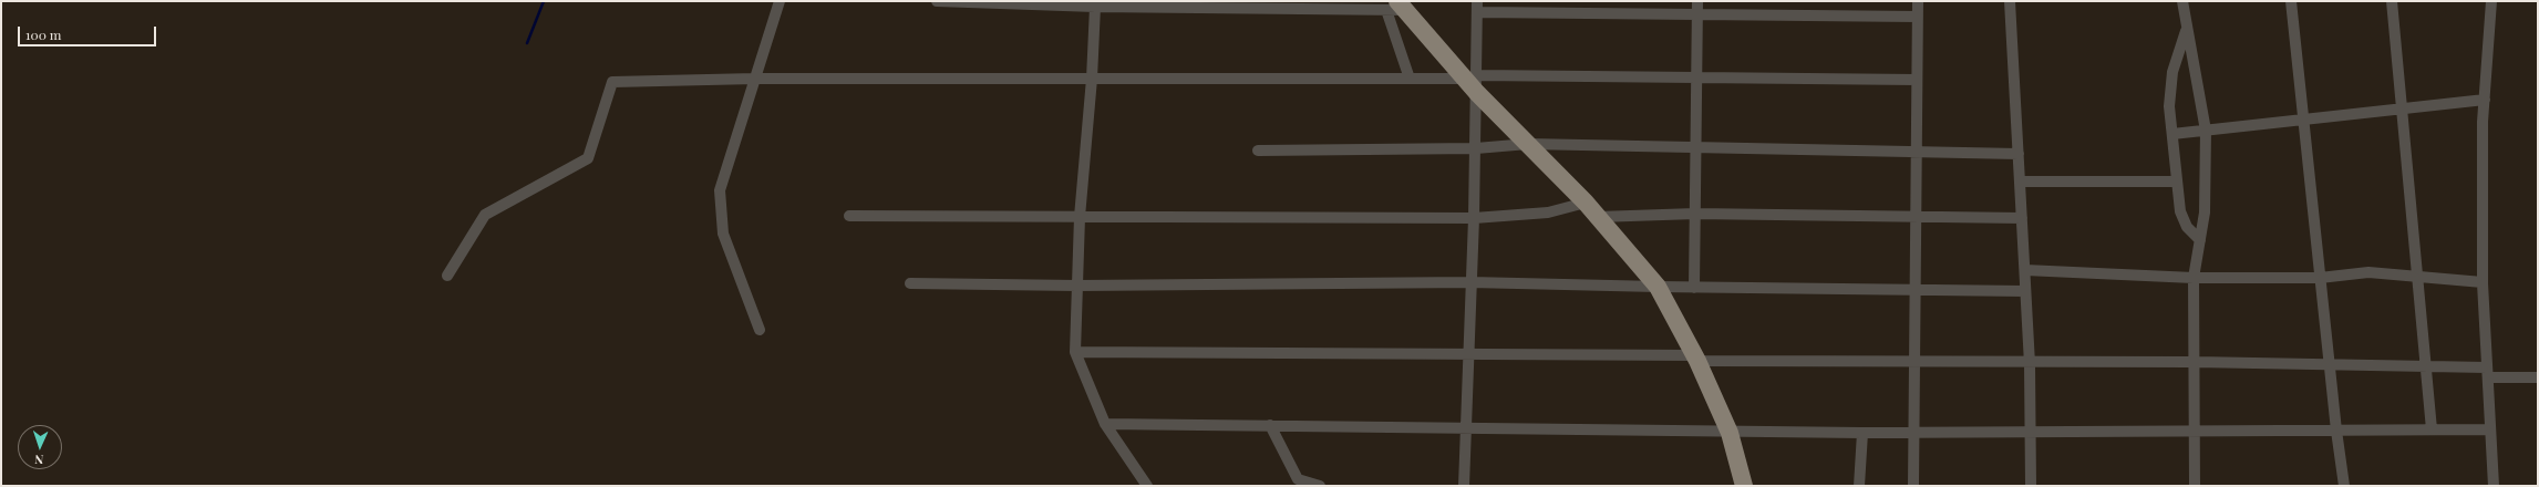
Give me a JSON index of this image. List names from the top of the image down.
{
  "scale_bar": "100 m",
  "north": "bottom"
}
